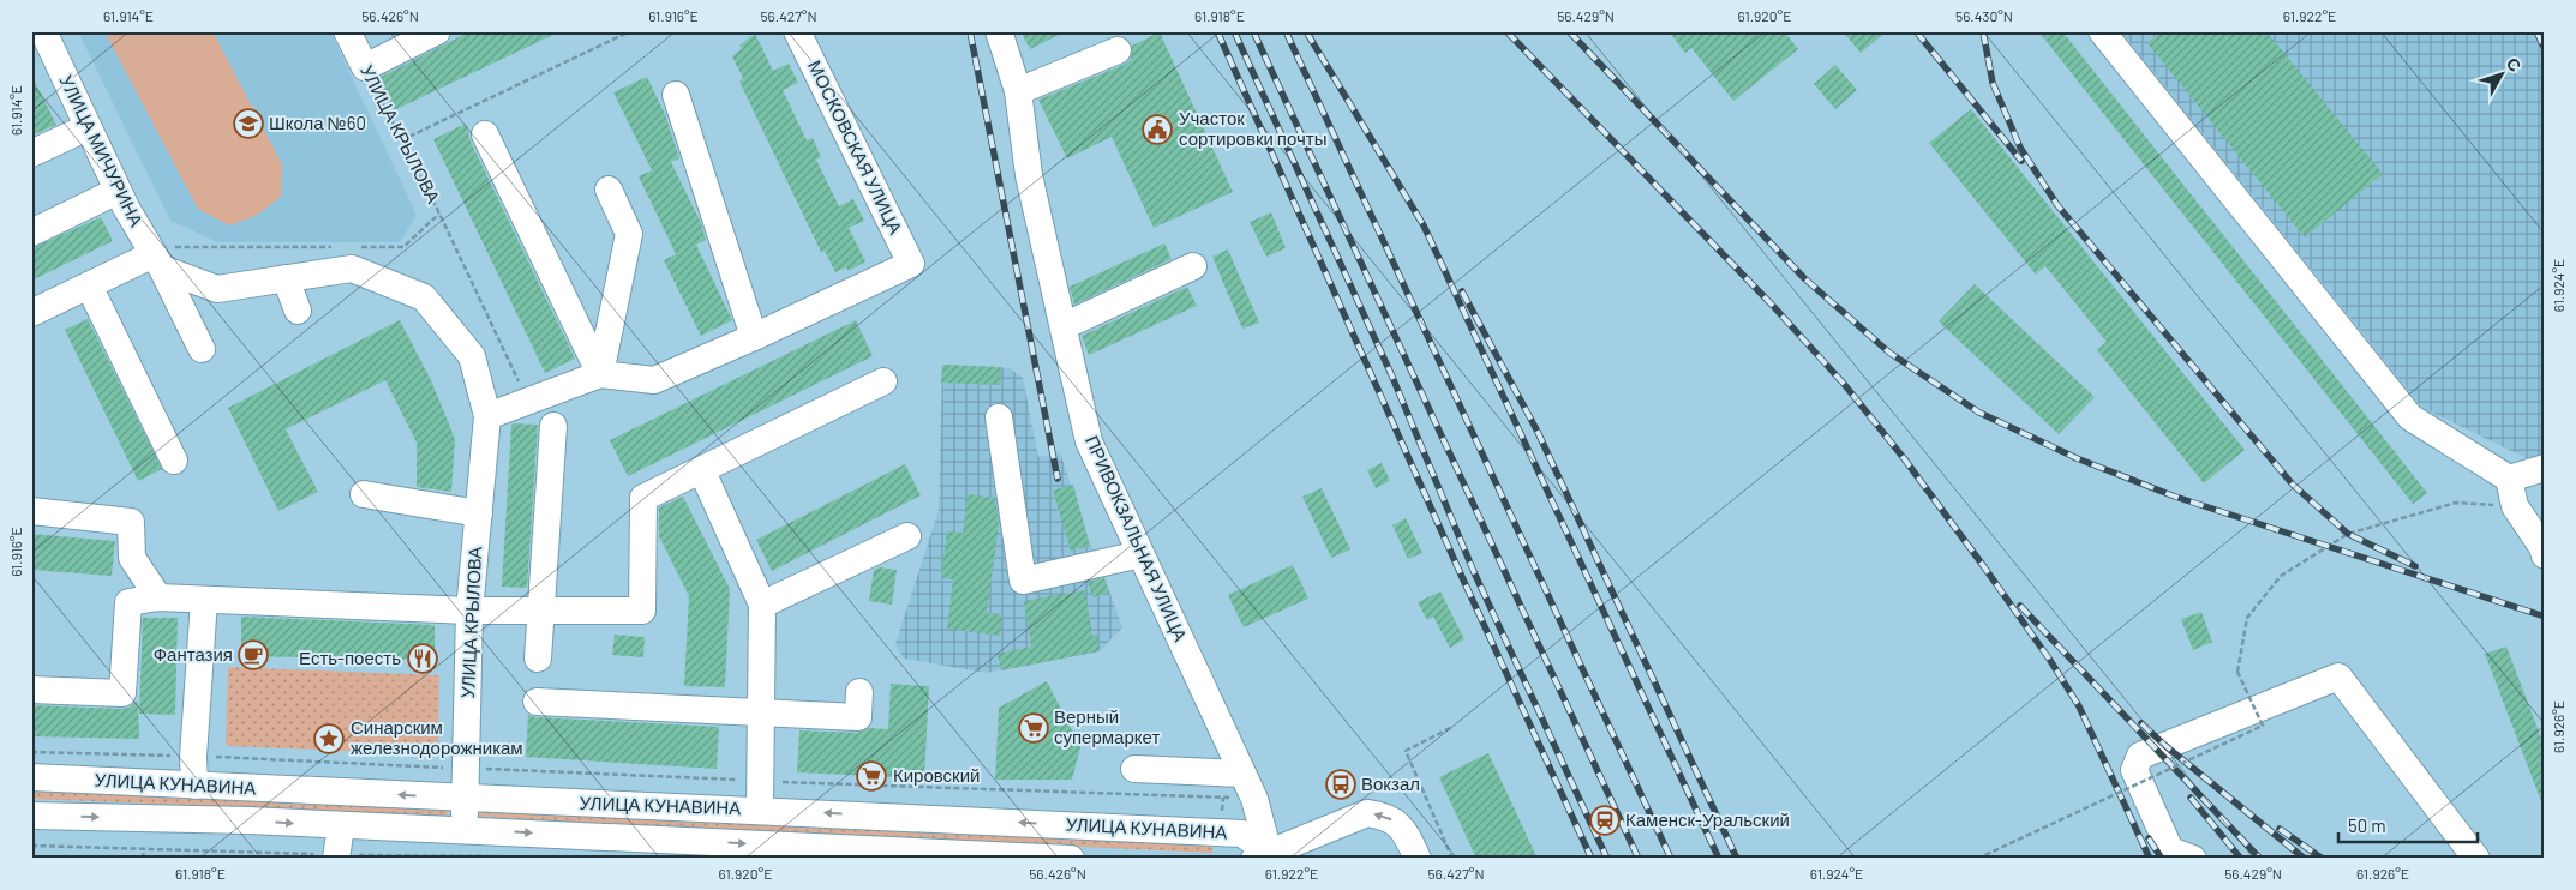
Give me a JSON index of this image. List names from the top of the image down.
{
  "streets": {
    "street": [
      "УЛИЦА КРЫЛОВА",
      "МОСКОВСКАЯ УЛИЦА",
      "УЛИЦА МИЧУРИНА",
      "ПРИВОКЗАЛЬНАЯ УЛИЦА",
      "УЛИЦА КУНАВИНА"
    ]
  },
  "crossings": [
    ["УЛИЦА КРЫЛОВА", "УЛИЦА КУНАВИНА"],
    ["ПРИВОКЗАЛЬНАЯ УЛИЦА", "УЛИЦА КУНАВИНА"]
  ],
  "places": {
    "school or university": ["Школа №60"],
    "public building": ["Участок сортировки почты"],
    "cafe": ["Фантазия"],
    "restaurant": ["Есть-поесть"],
    "supermarket": ["Верный супермаркет", "Кировский"],
    "place": ["Синарским железнодорожникам"],
    "bus stop": ["Вокзал"],
    "station": ["Каменск-Уральский"]
  },
  "scale_bar": "50 m",
  "north": "top right",
  "coordinates": [
    "61.914°E",
    "56.426°N",
    "61.916°E",
    "56.427°N",
    "61.918°E",
    "56.429°N",
    "61.920°E",
    "56.430°N",
    "61.922°E",
    "61.924°E",
    "61.926°E"
  ]
}
